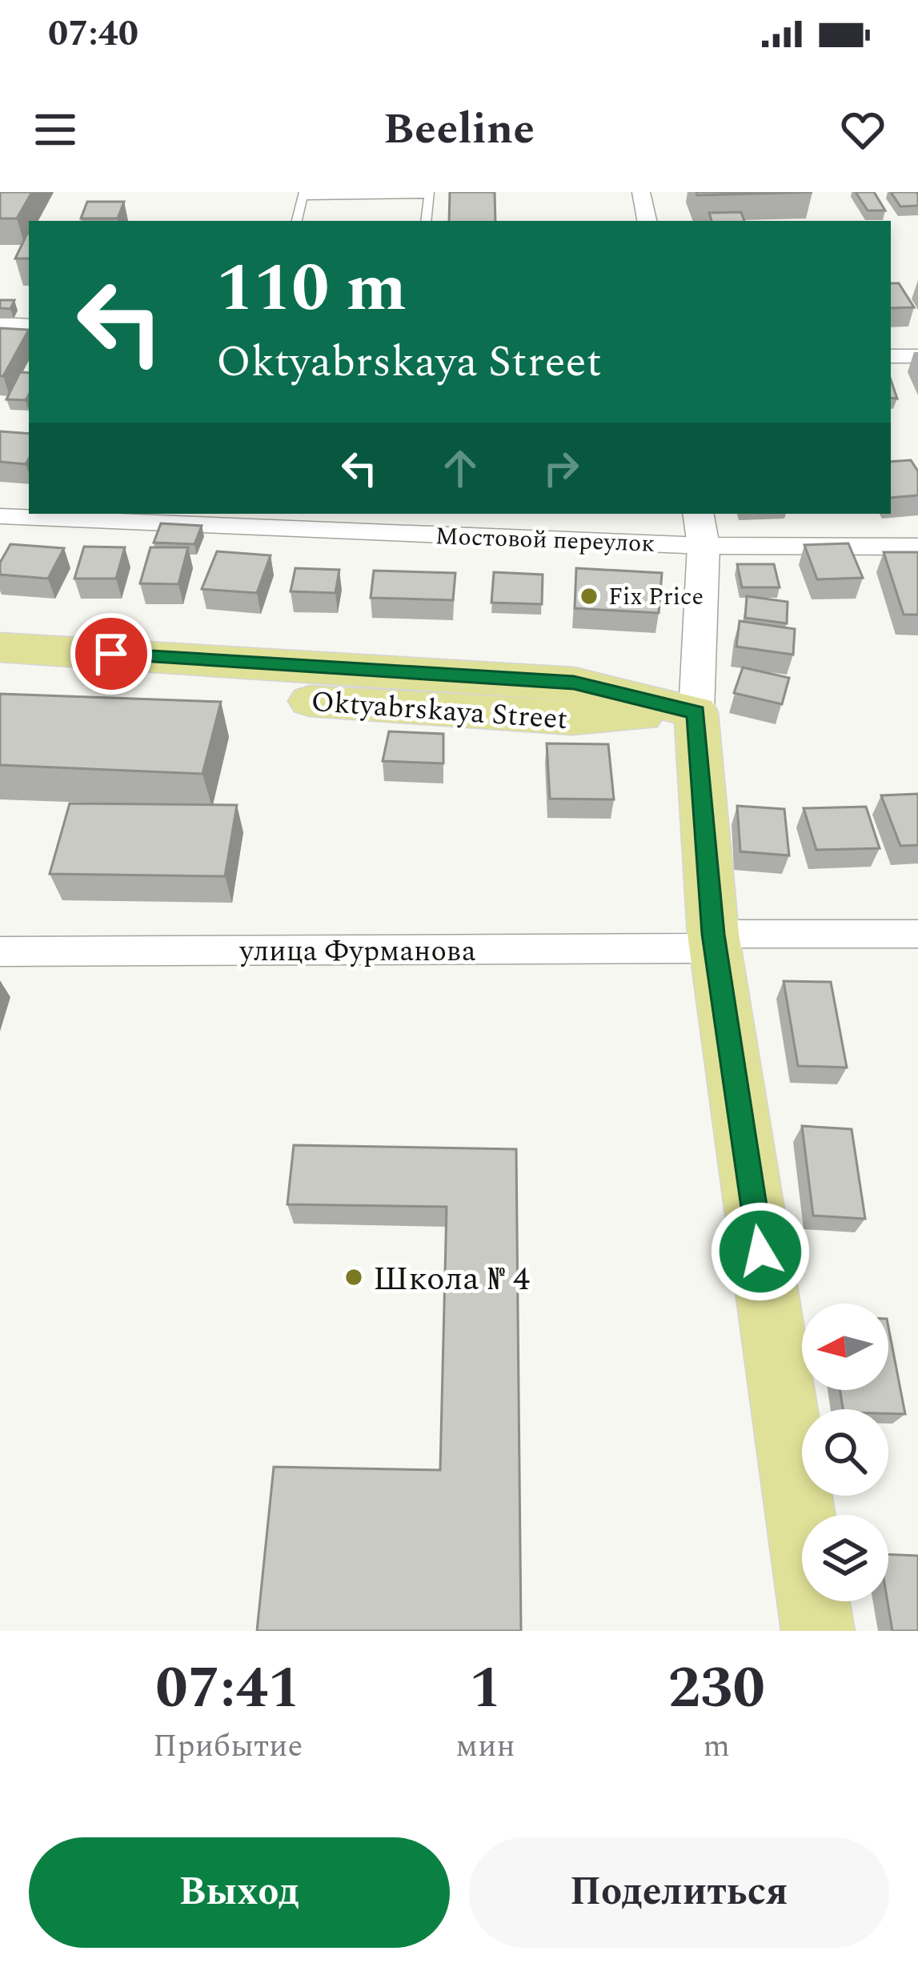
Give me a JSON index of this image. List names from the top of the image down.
{
  "streets": {
    "main road": ["Oktyabrskaya Street"],
    "street": ["Мостовой переулок", "улица Фурманова"]
  },
  "places": ["Fix Price", "Школа № 4"],
  "north": "left",
  "page": {
    "status": "07:40",
    "header": "Beeline",
    "turn": ["110 m", "Oktyabrskaya Street"],
    "eta": [
      "07:41",
      "Прибытие",
      "1",
      "мин",
      "230",
      "m"
    ],
    "buttons": ["Выход", "Поделиться"]
  }
}
